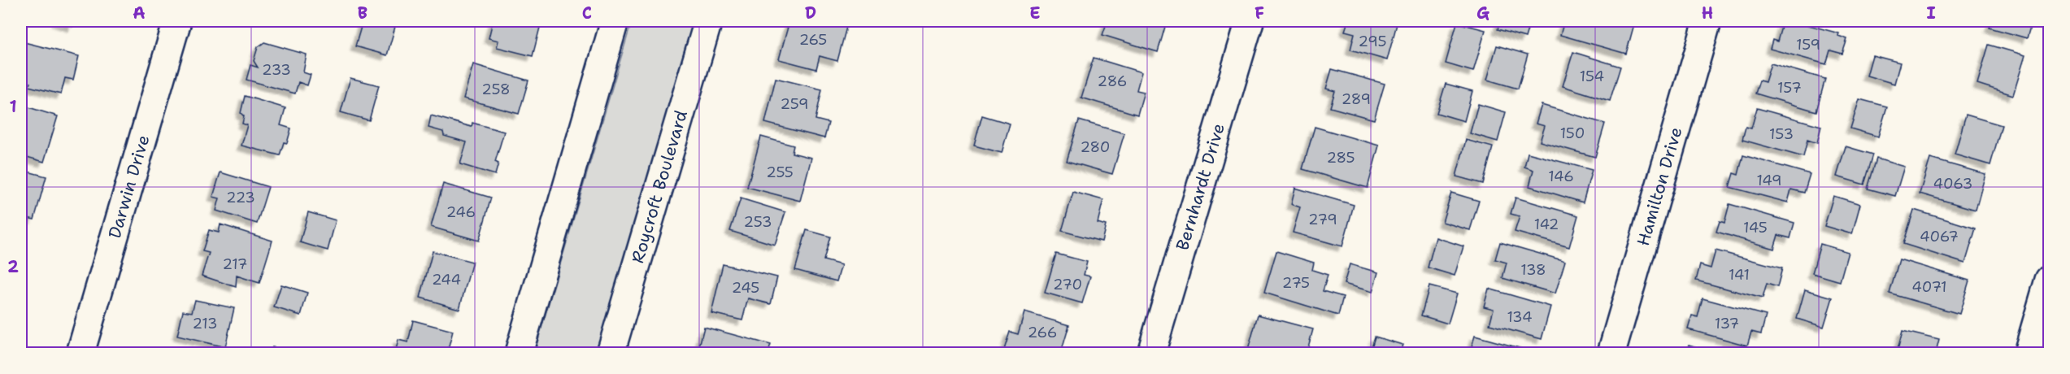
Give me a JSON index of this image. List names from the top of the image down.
{
  "streets": {
    "street": [
      "Darwin Drive",
      "Roycroft Boulevard",
      "Bernhardt Drive",
      "Hamilton Drive"
    ]
  },
  "house_numbers": [
    "265",
    "295",
    "159",
    "233",
    "154",
    "286",
    "157",
    "258",
    "289",
    "259",
    "150",
    "153",
    "280",
    "285",
    "255",
    "146",
    "149",
    "4063",
    "223",
    "246",
    "279",
    "253",
    "142",
    "145",
    "4067",
    "217",
    "138",
    "141",
    "244",
    "275",
    "270",
    "4071",
    "245",
    "134",
    "213",
    "137",
    "266"
  ],
  "grid": {
    "columns": [
      "A",
      "B",
      "C",
      "D",
      "E",
      "F",
      "G",
      "H",
      "I"
    ],
    "rows": ["1", "2"]
  }
}
